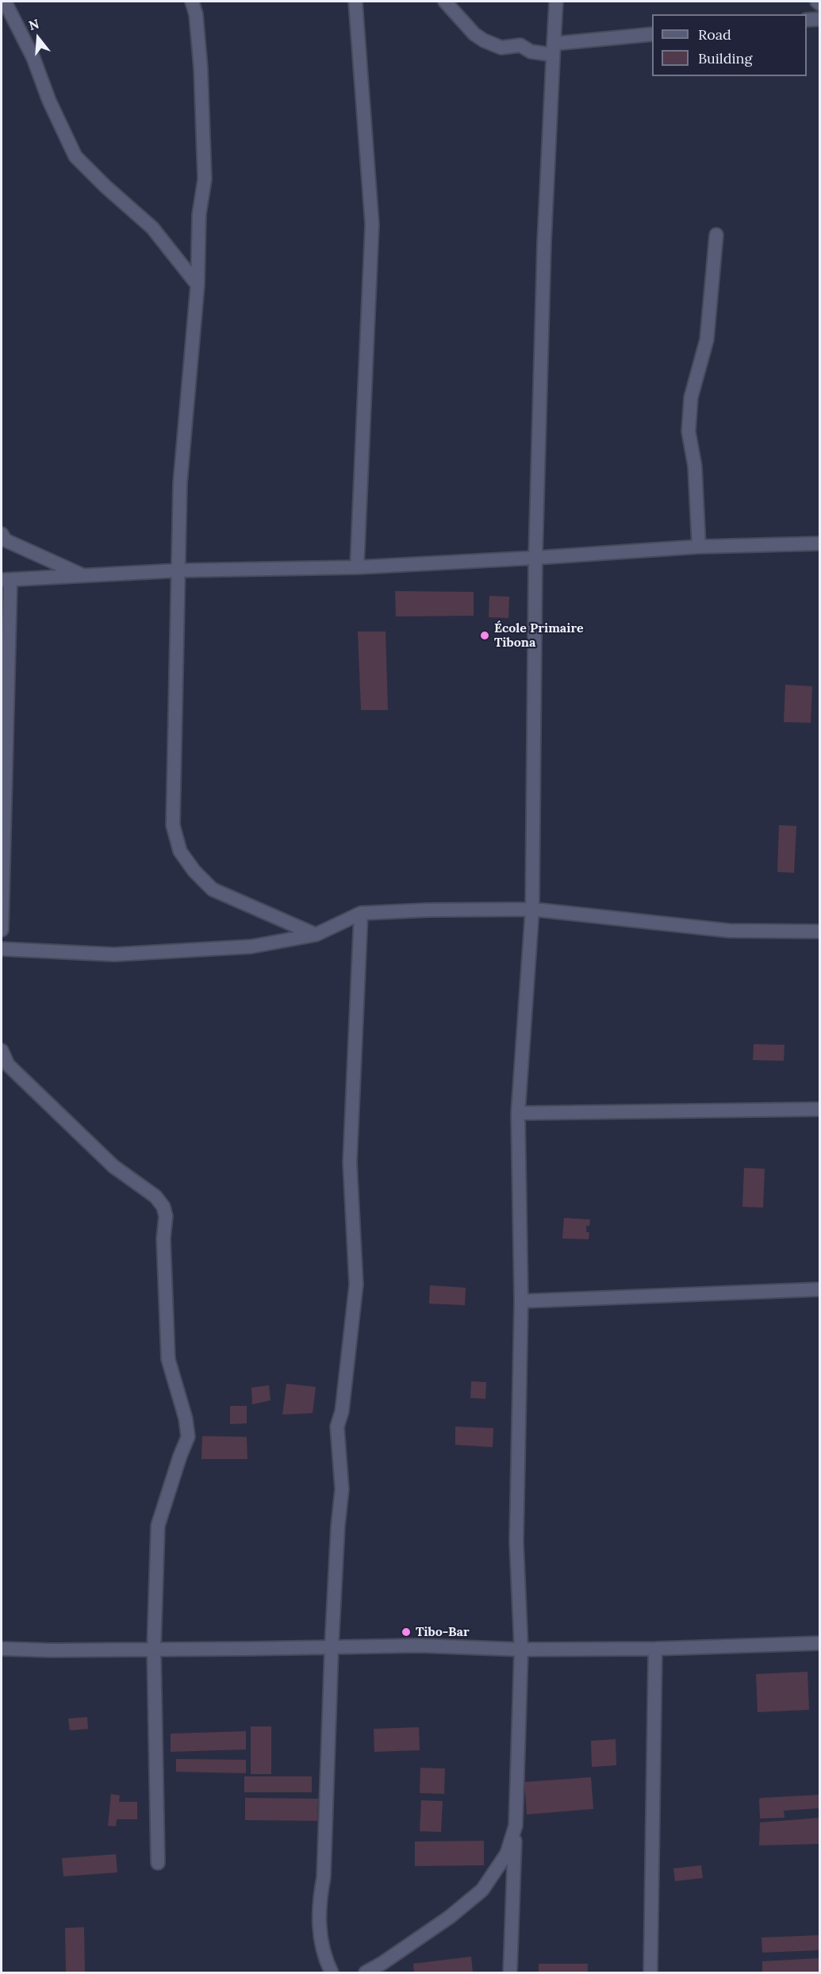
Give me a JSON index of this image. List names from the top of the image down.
{
  "places": ["École Primaire Tibona", "Tibo-Bar"],
  "legend": ["Road", "Building"],
  "north": "top"
}
